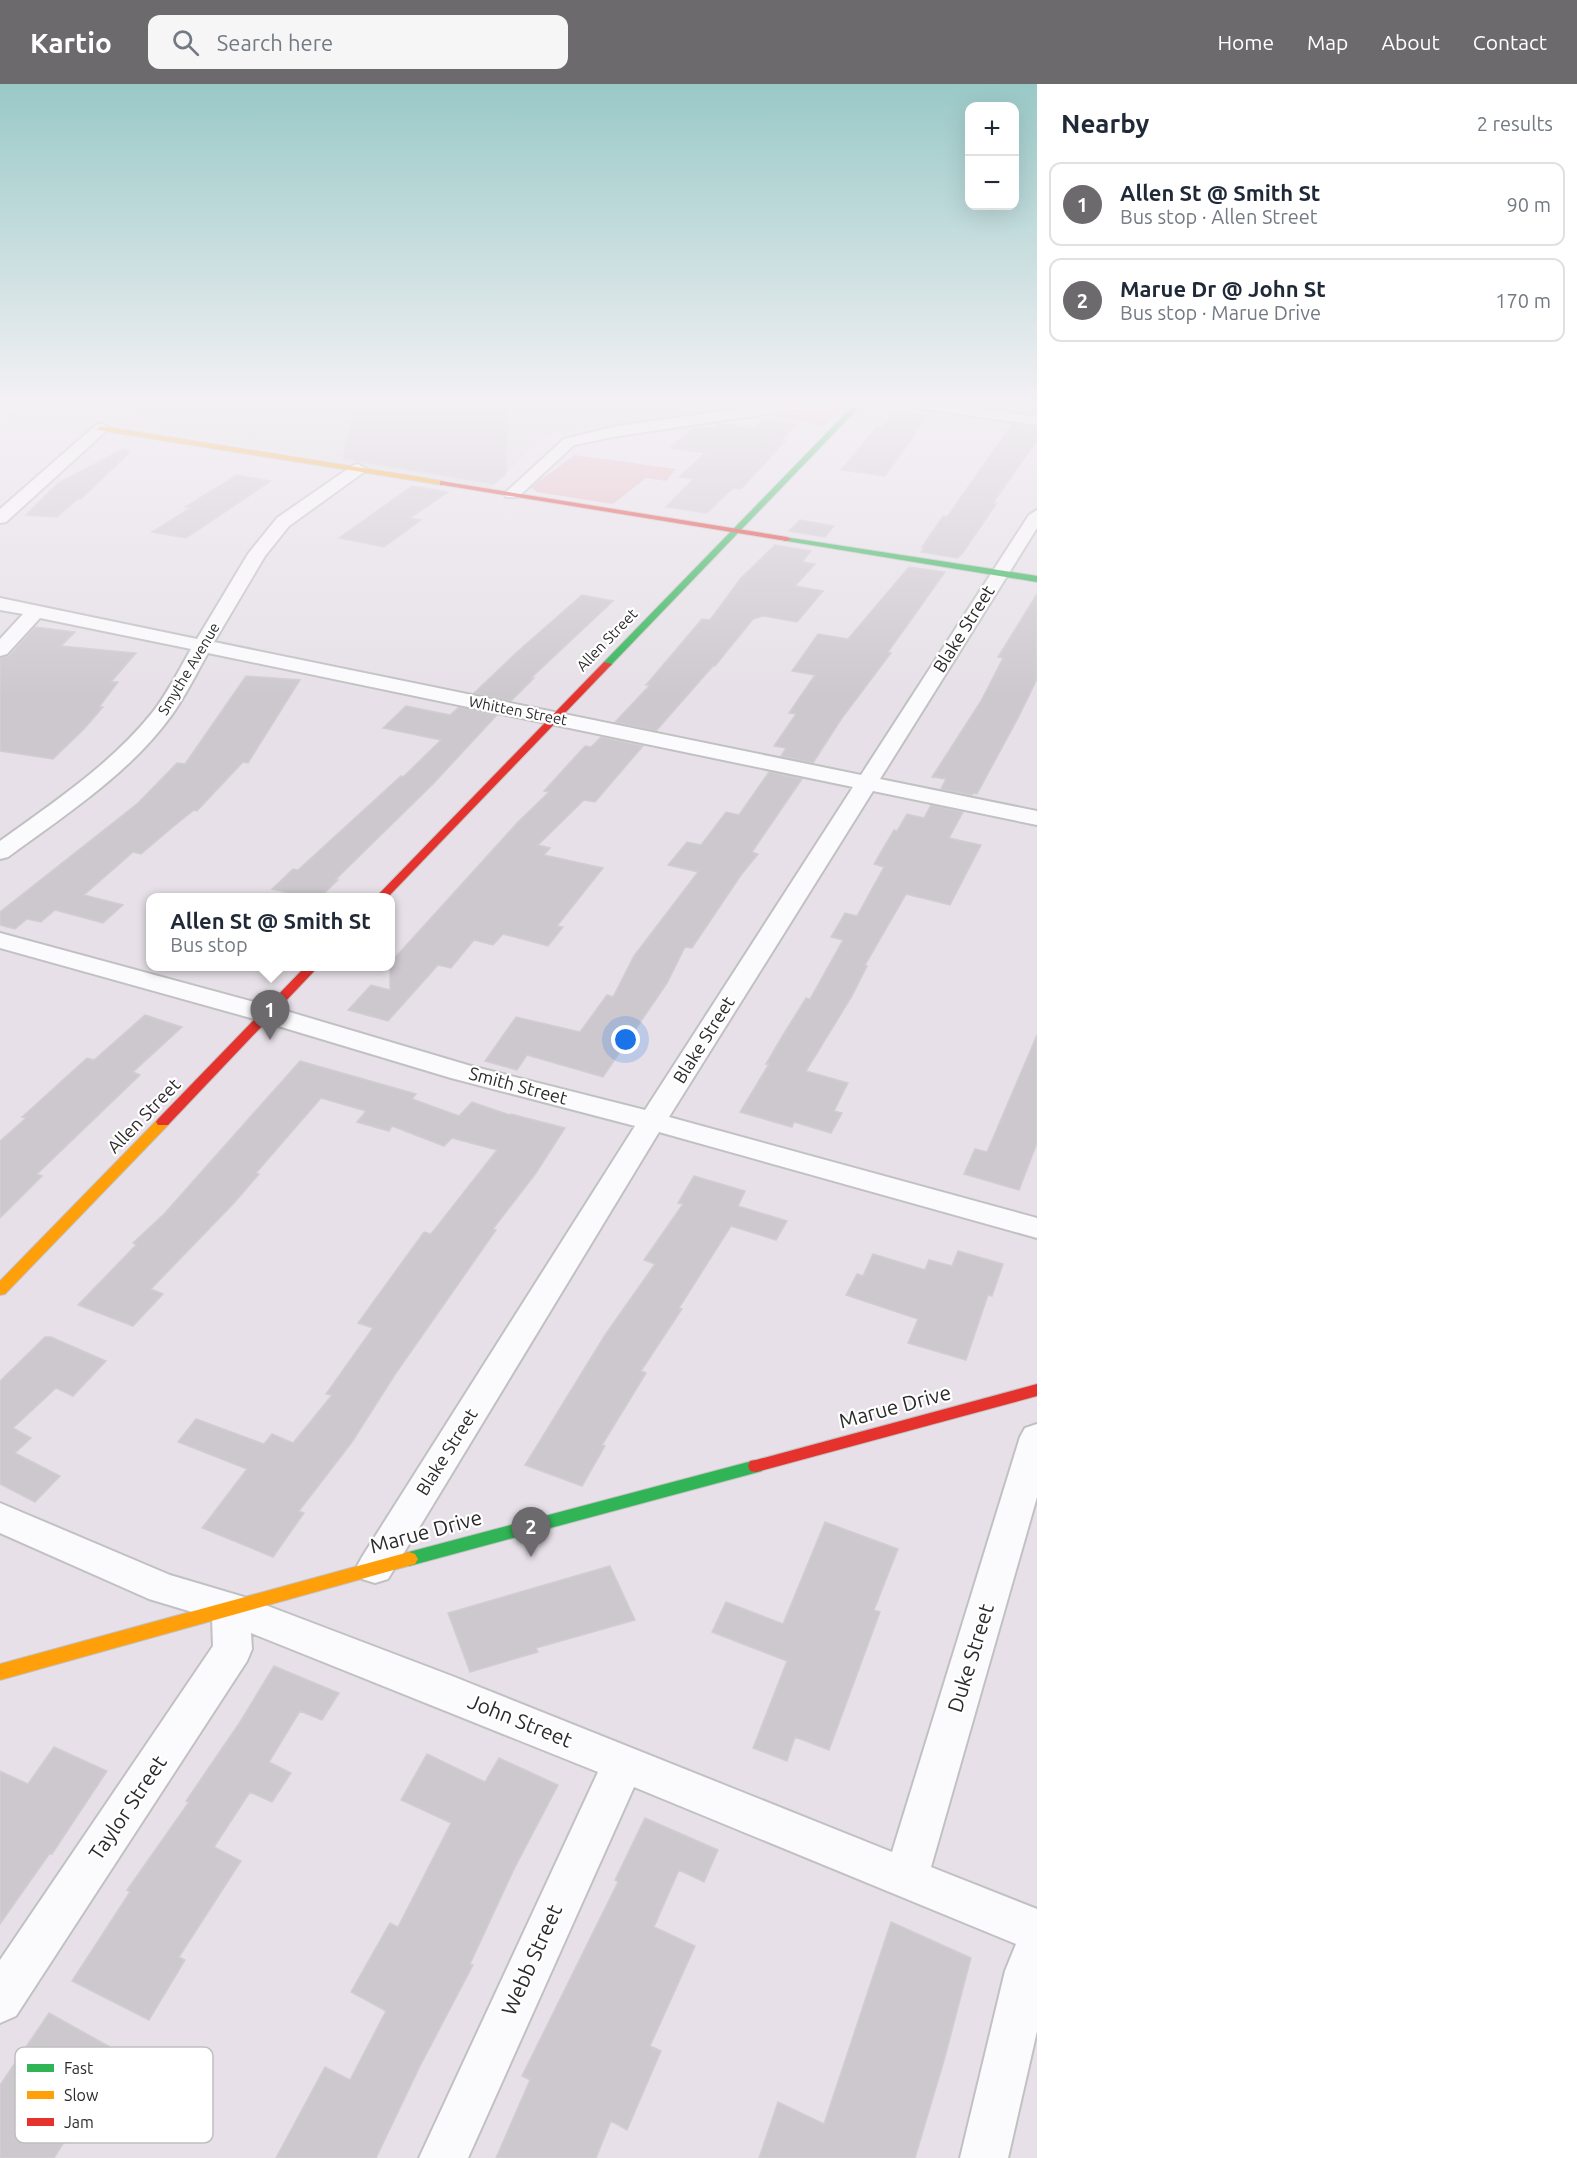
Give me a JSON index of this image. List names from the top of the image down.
{
  "streets": {
    "street": [
      "Blake Street",
      "Allen Street",
      "Smythe Avenue",
      "Whitten Street",
      "Smith Street",
      "Marue Drive",
      "Duke Street",
      "John Street",
      "Taylor Street",
      "Webb Street"
    ]
  },
  "crossings": [
    ["Blake Street", "Whitten Street"],
    ["Blake Street", "Smith Street"],
    ["Blake Street", "Marue Drive"],
    ["Allen Street", "Whitten Street"],
    ["Allen Street", "Smith Street"],
    ["Smythe Avenue", "Whitten Street"],
    ["Marue Drive", "John Street"],
    ["Marue Drive", "Taylor Street"],
    ["Duke Street", "John Street"],
    ["John Street", "Taylor Street"],
    ["John Street", "Webb Street"]
  ],
  "legend": ["Fast", "Slow", "Jam"],
  "page": {
    "header": "Kartio",
    "search": "Search here",
    "nav": [
      "Home",
      "Map",
      "About",
      "Contact"
    ],
    "heading": ["Nearby", "2 results"],
    "map_buttons": ["+", "−"],
    "list": [
      {
        "mark": "1",
        "name": "Allen St @ Smith St",
        "note": "Bus stop · Allen Street",
        "value": "90 m"
      },
      {
        "mark": "2",
        "name": "Marue Dr @ John St",
        "note": "Bus stop · Marue Drive",
        "value": "170 m"
      }
    ],
    "popup": ["Allen St @ Smith St", "Bus stop"],
    "pins": ["1", "2"]
  }
}
